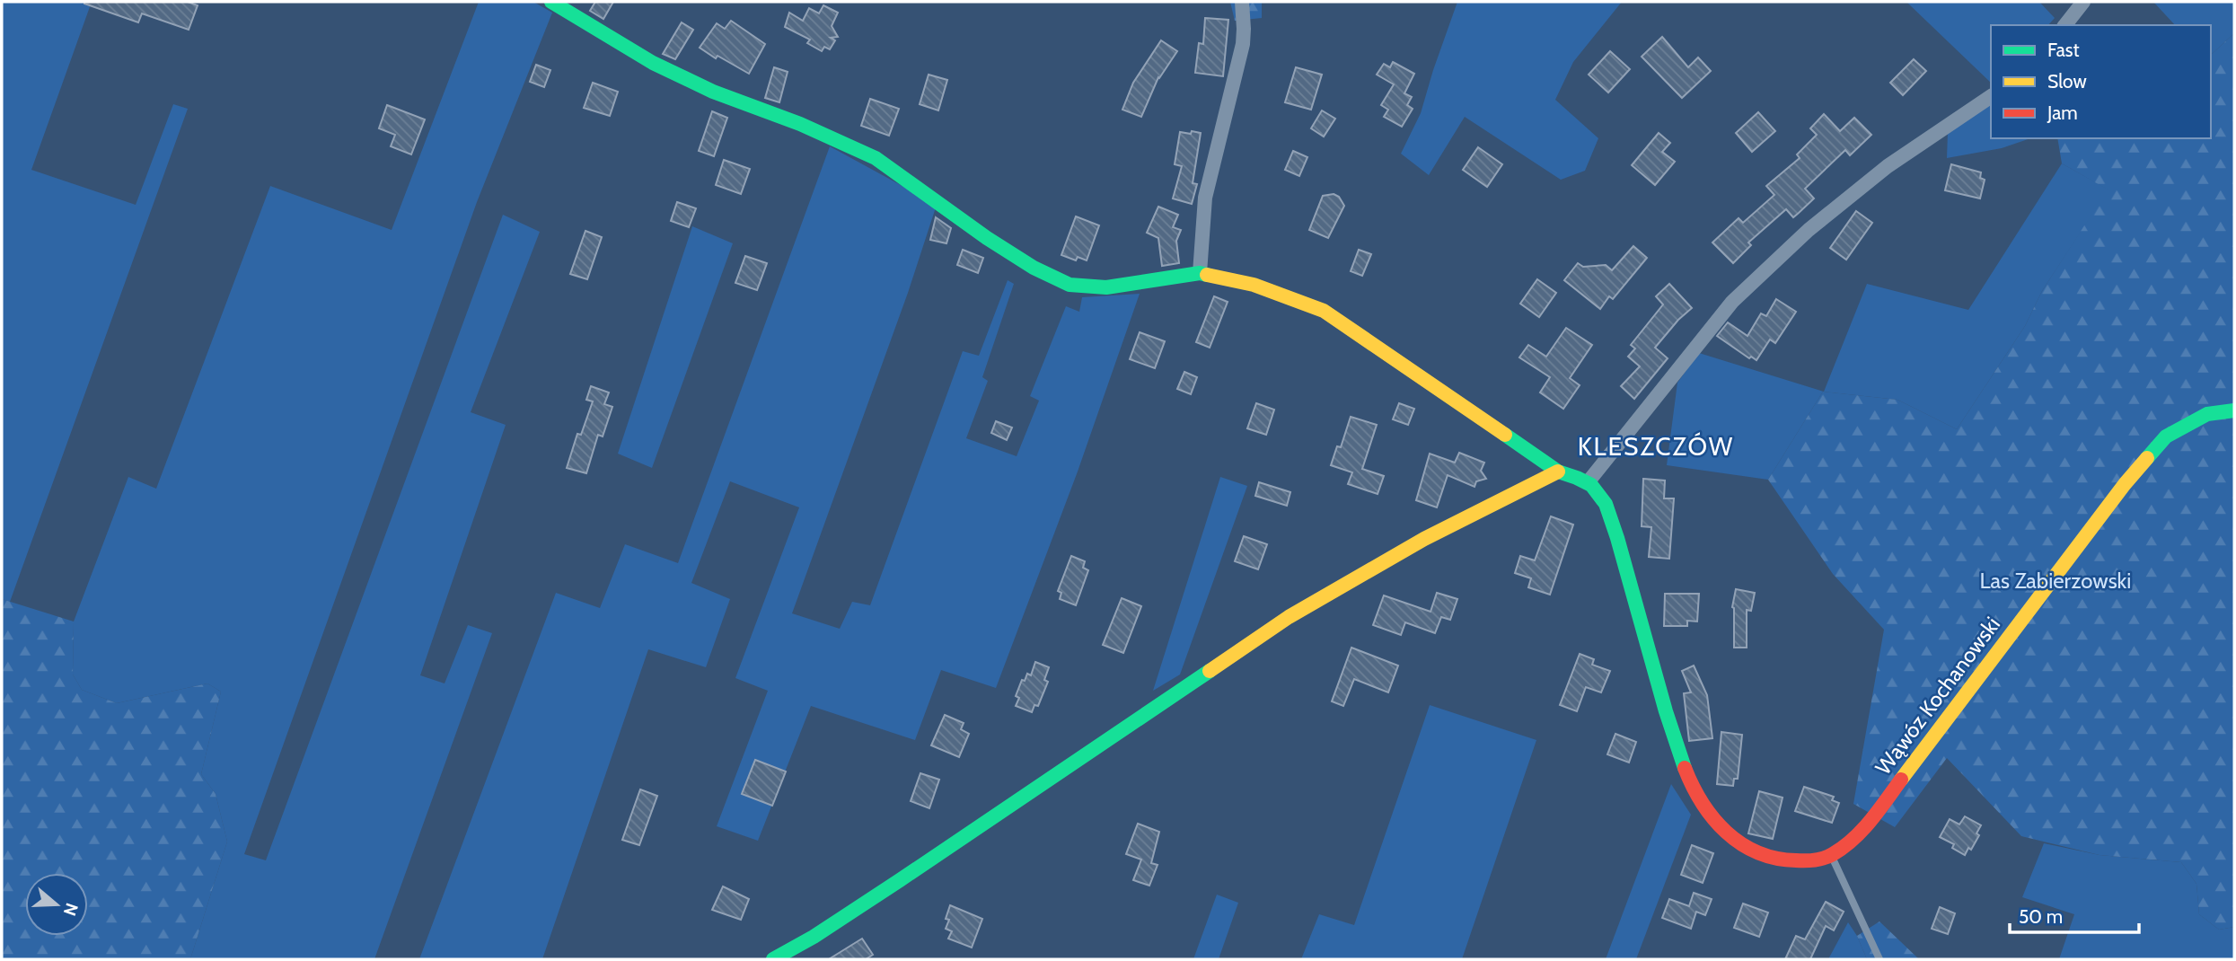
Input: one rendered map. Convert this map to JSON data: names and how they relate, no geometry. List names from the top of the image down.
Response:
{
  "streets": {
    "street": ["Wąwóz Kochanowski"]
  },
  "districts": ["KLESZCZÓW"],
  "parks": ["Las Zabierzowski"],
  "legend": ["Fast", "Slow", "Jam"],
  "scale_bar": "50 m",
  "north": "right"
}
